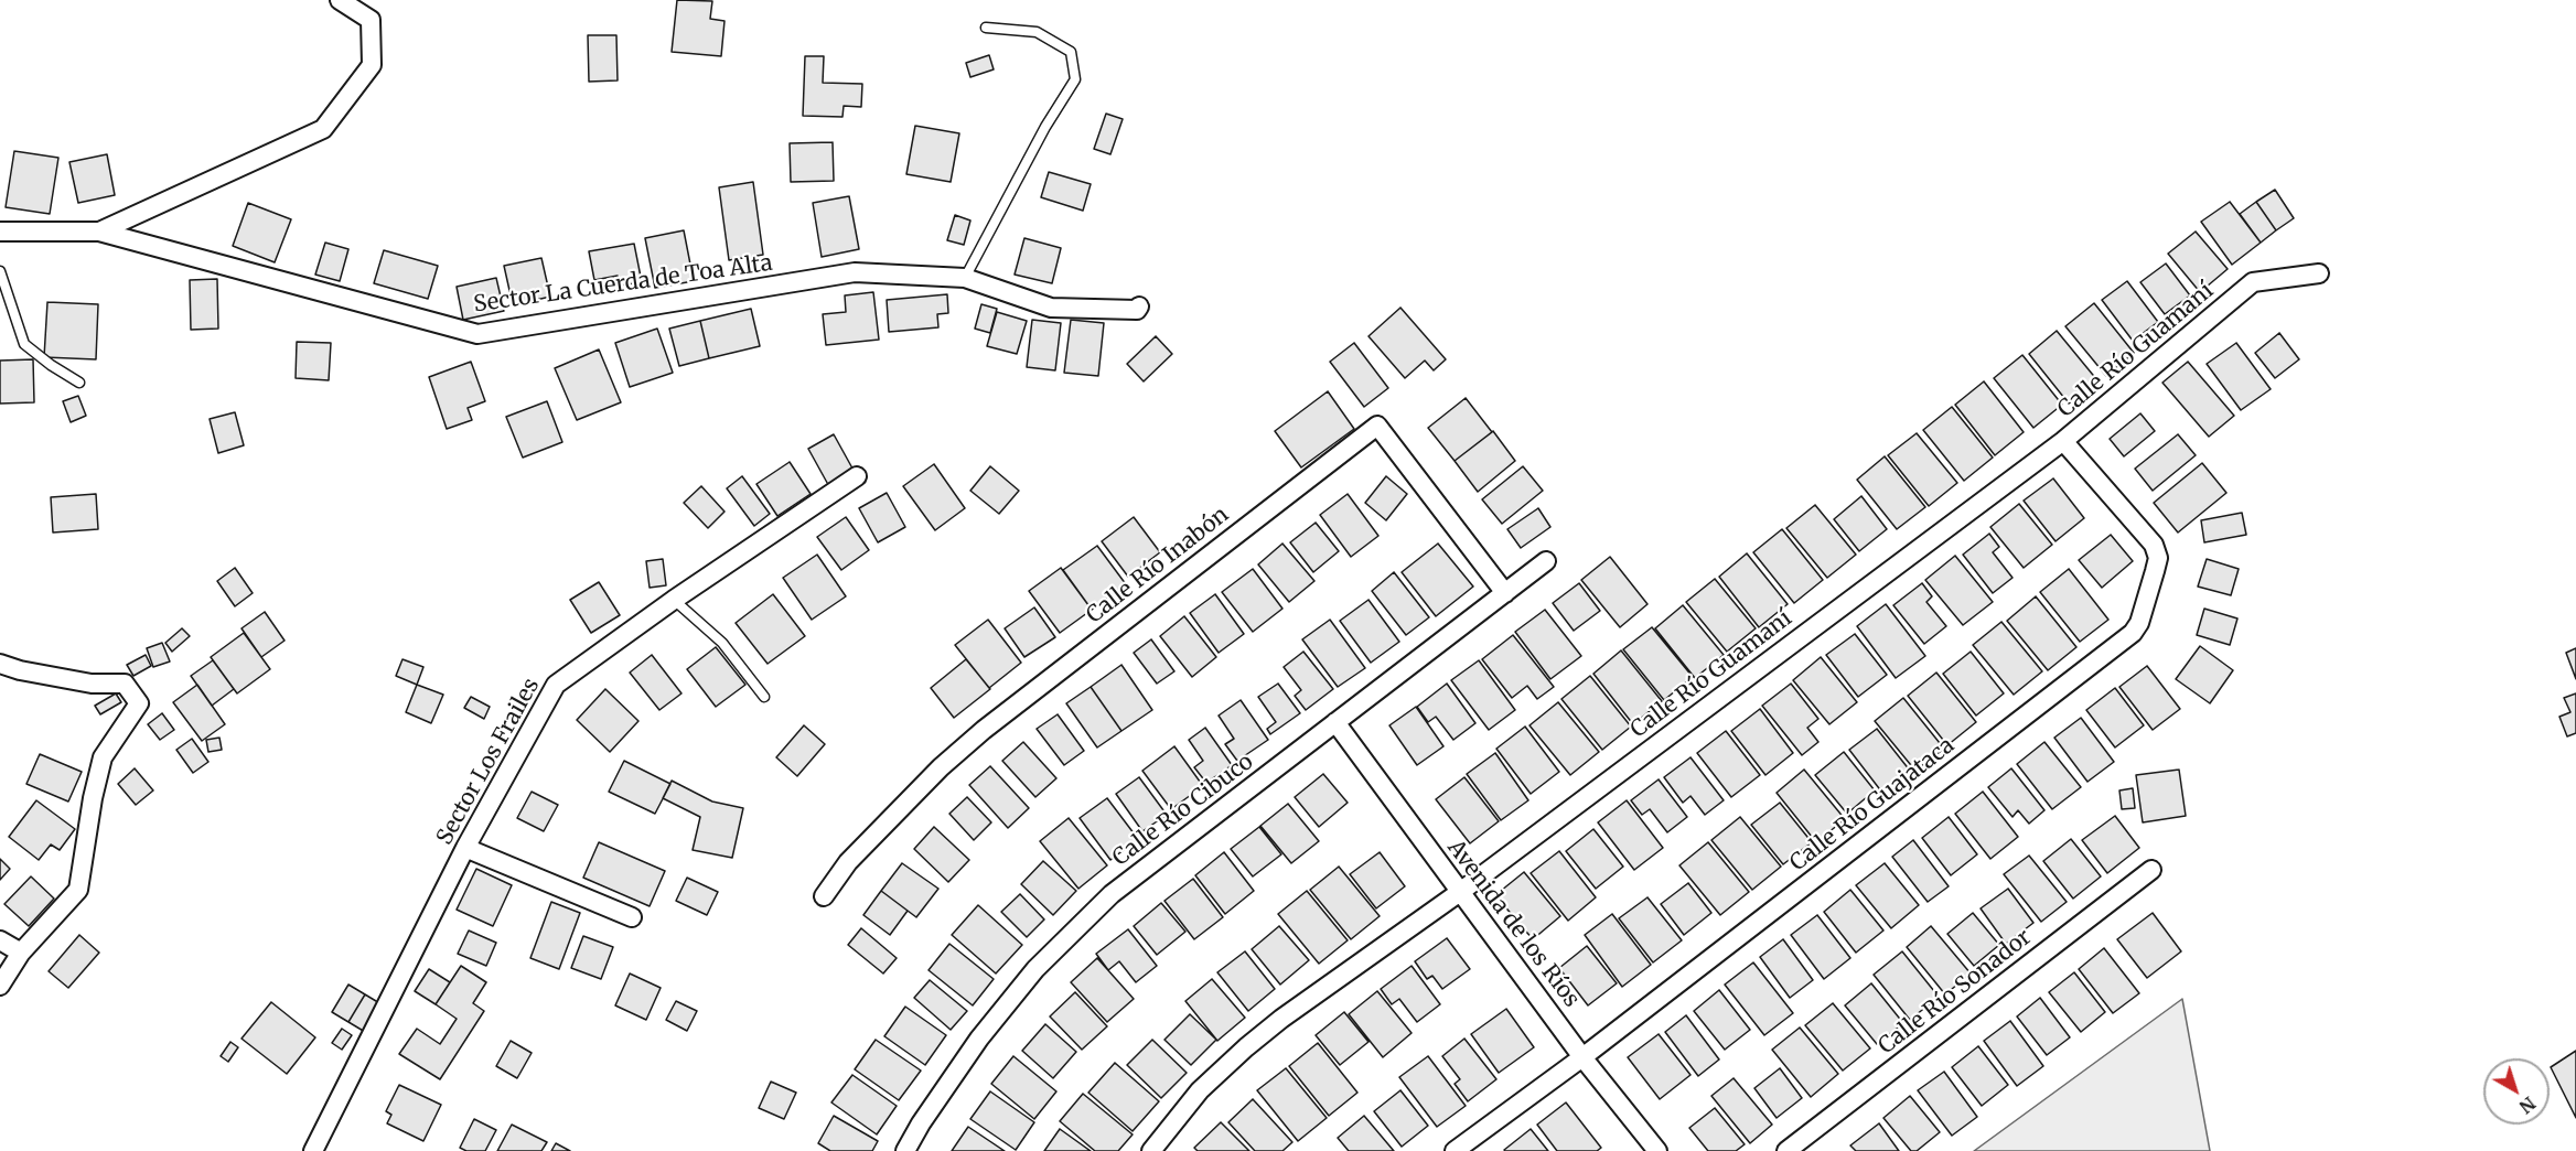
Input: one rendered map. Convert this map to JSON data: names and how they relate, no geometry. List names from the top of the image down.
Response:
{
  "streets": {
    "street": [
      "Sector La Cuerda de Toa Alta",
      "Calle Río Guamaní",
      "Calle Río Inabón",
      "Sector Los Frailes",
      "Calle Río Guajataca",
      "Calle Río Cibuco",
      "Avenida de los Ríos",
      "Calle Río Sonador"
    ]
  },
  "crossings": [
    ["Calle Río Guamaní", "Calle Río Guajataca"],
    ["Calle Río Guamaní", "Avenida de los Ríos"],
    ["Calle Río Inabón", "Calle Río Cibuco"],
    ["Calle Río Guajataca", "Avenida de los Ríos"],
    ["Calle Río Cibuco", "Avenida de los Ríos"]
  ],
  "north": "bottom right"
}
